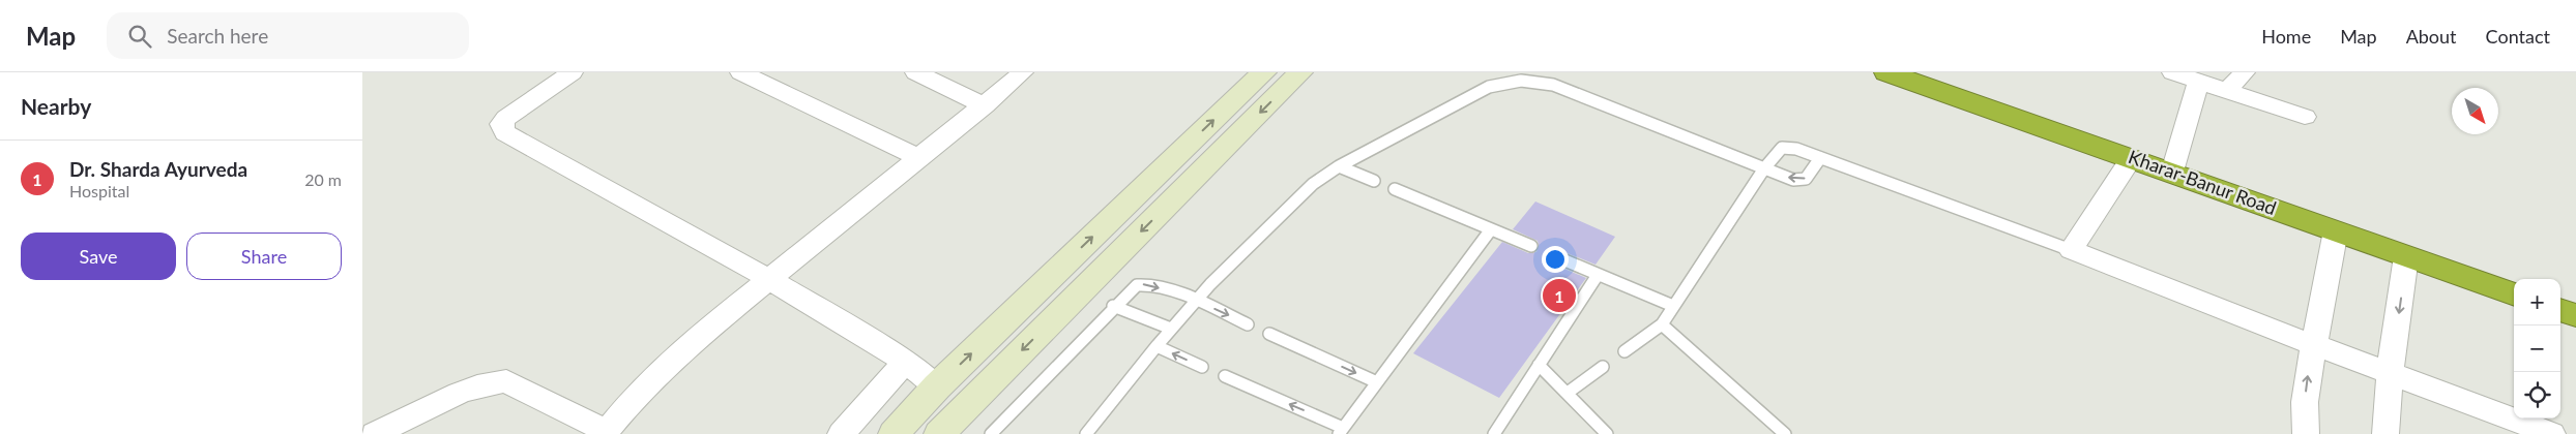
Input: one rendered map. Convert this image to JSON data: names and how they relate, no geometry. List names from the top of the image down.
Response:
{
  "streets": {
    "highway": ["Kharar-Banur Road"]
  },
  "north": "bottom right",
  "page": {
    "header": "Map",
    "search": "Search here",
    "nav": [
      "Home",
      "Map",
      "About",
      "Contact"
    ],
    "heading": "Nearby",
    "list": [
      {
        "mark": "1",
        "name": "Dr. Sharda Ayurveda",
        "note": "Hospital",
        "value": "20 m"
      }
    ],
    "buttons": ["Save", "Share"],
    "pins": "1",
    "map_buttons": ["+", "−"]
  }
}
